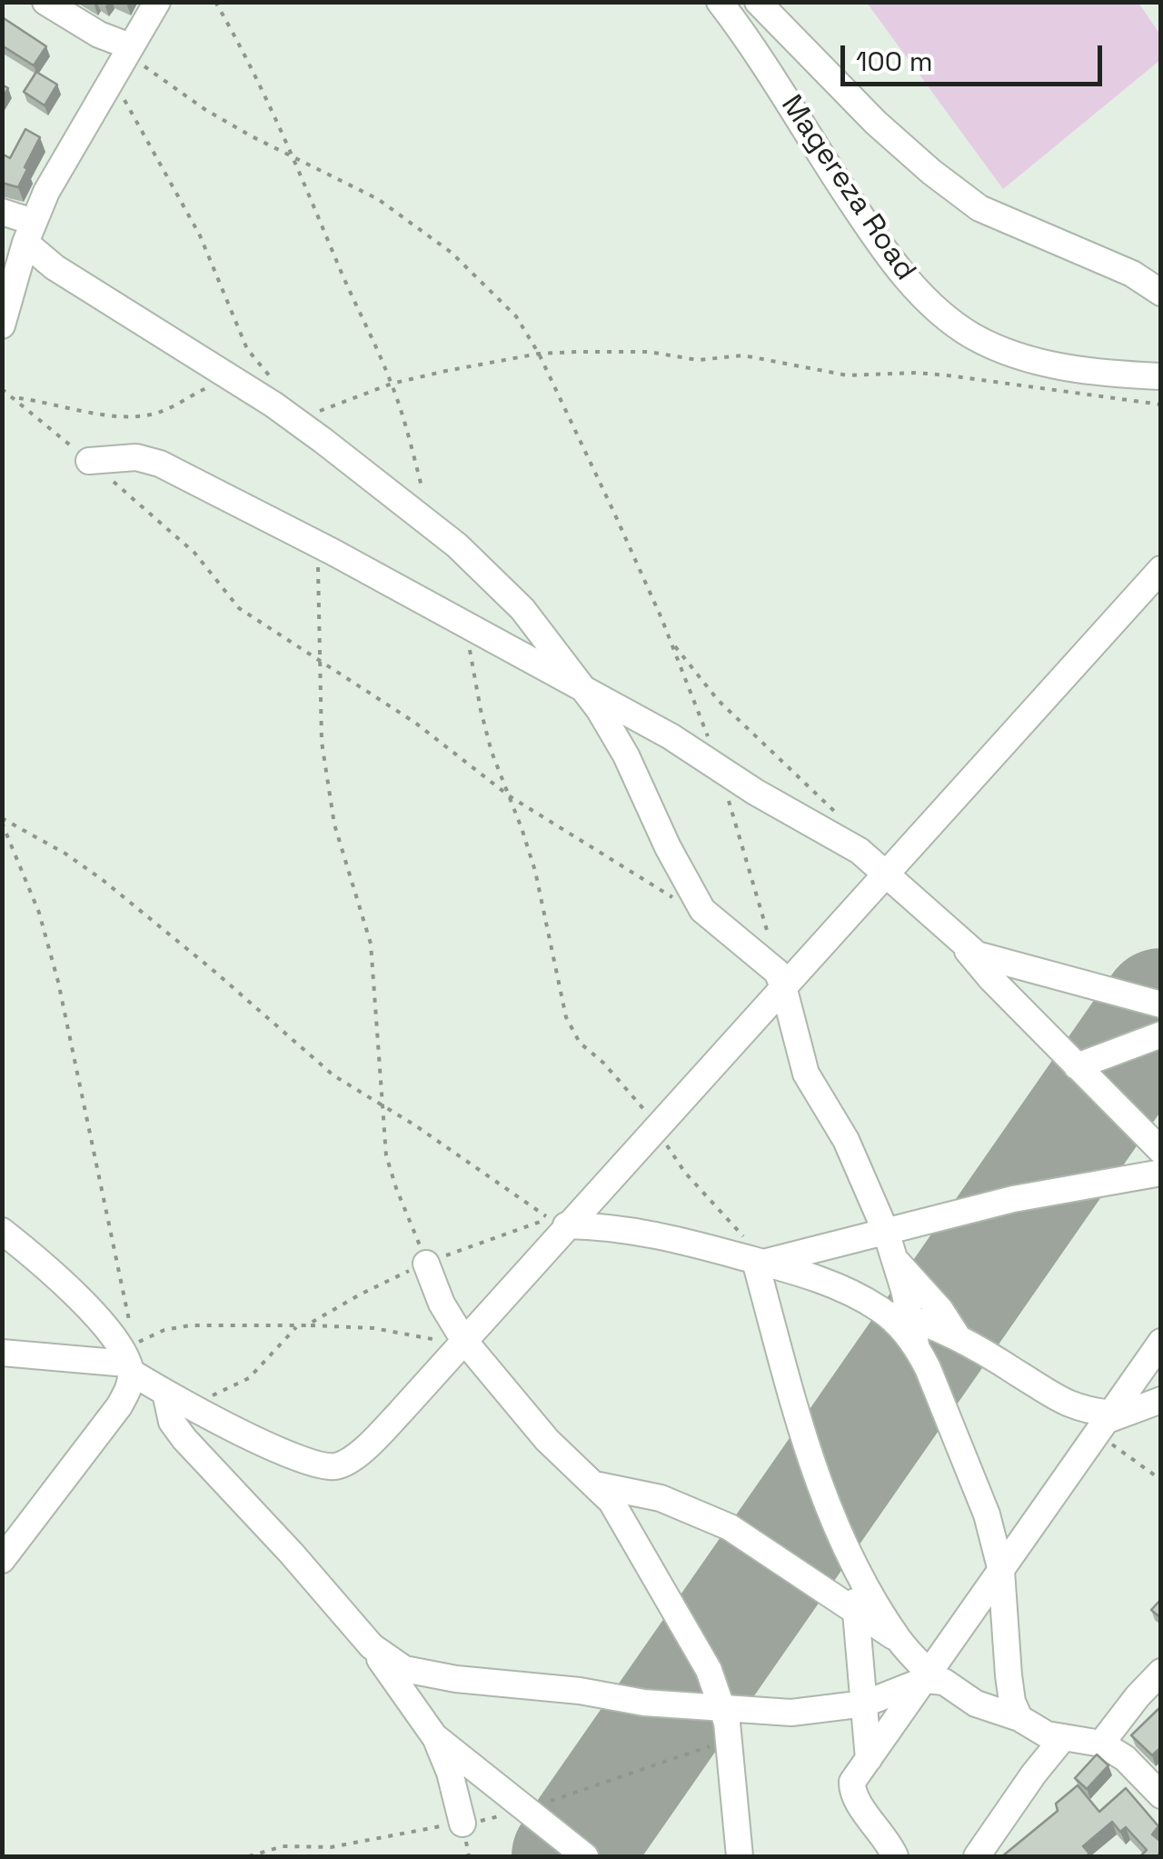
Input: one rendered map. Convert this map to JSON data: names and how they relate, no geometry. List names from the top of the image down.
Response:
{
  "streets": {
    "street": ["Magereza Road"]
  },
  "scale_bar": "100 m"
}
